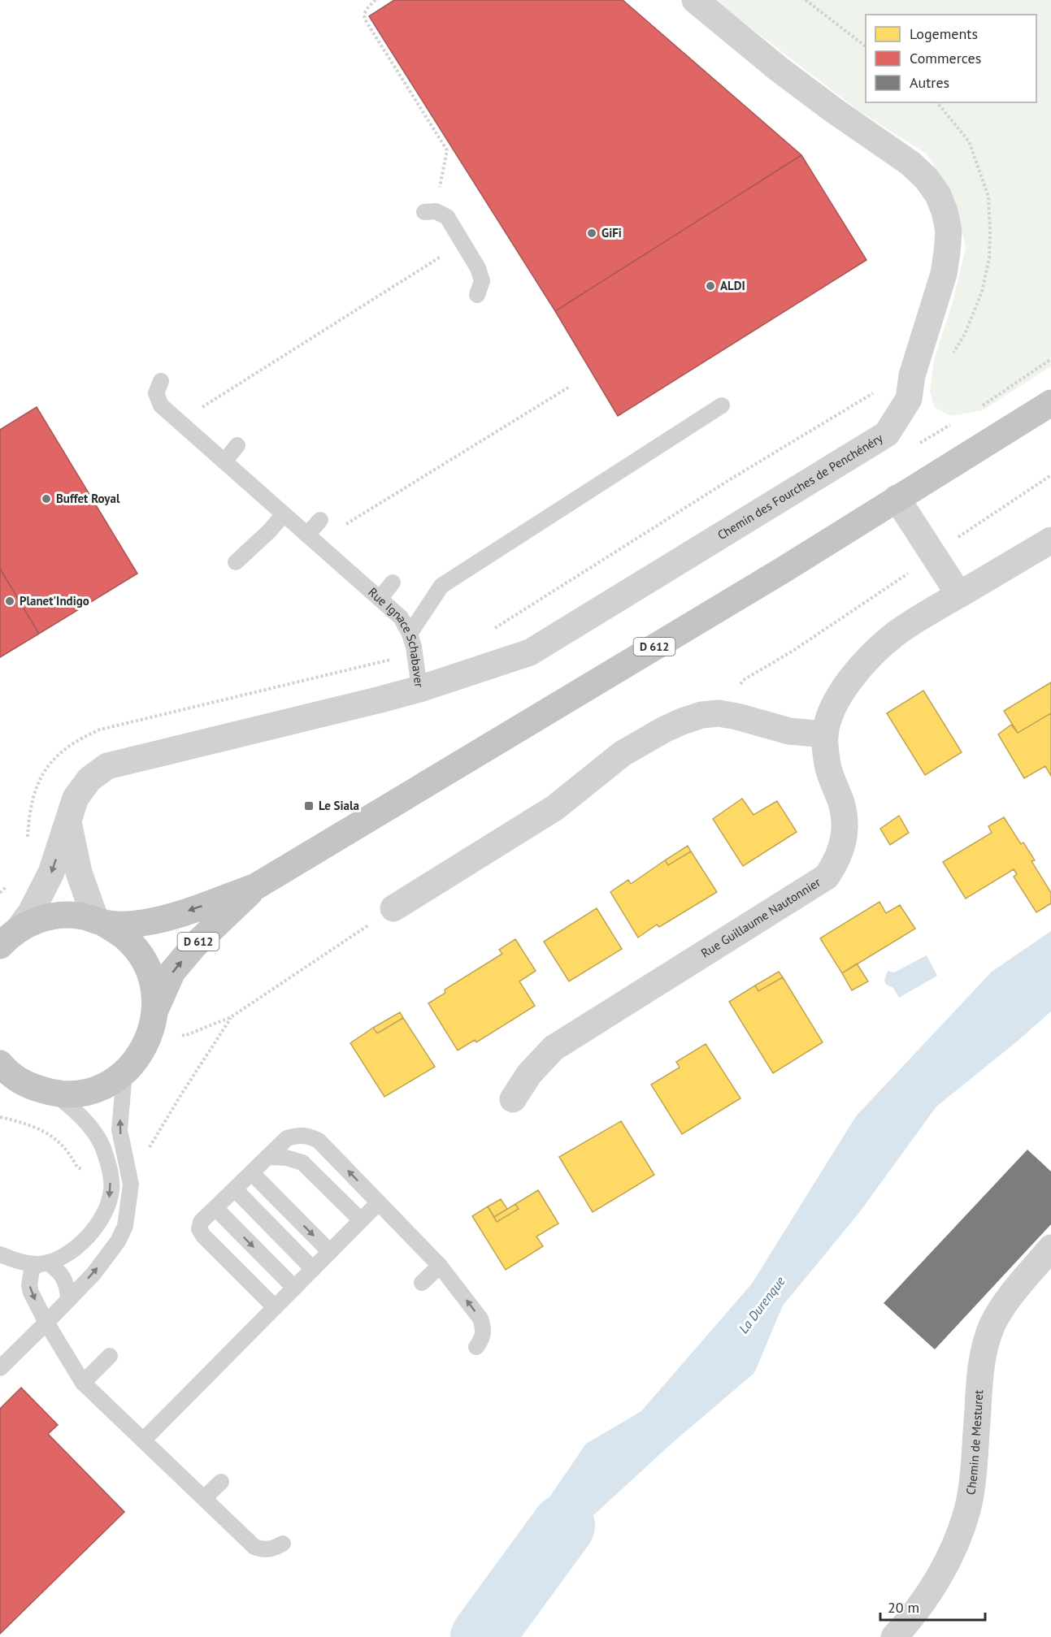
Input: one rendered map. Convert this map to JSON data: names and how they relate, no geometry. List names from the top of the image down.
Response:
{
  "streets": {
    "main road": ["D 612"],
    "street": [
      "Chemin des Fourches de Penchénéry",
      "Rue Ignace Schabaver",
      "Rue Guillaume Nautonnier",
      "Chemin de Mesturet"
    ]
  },
  "crossings": [
    ["Chemin des Fourches de Penchénéry", "Rue Ignace Schabaver"],
    ["Rue Ignace Schabaver", "D 612"]
  ],
  "water": ["La Durenque"],
  "places": {
    "other": [
      "GiFi",
      "ALDI",
      "Buffet Royal",
      "Planet'Indigo"
    ],
    "transit": ["Le Siala"]
  },
  "legend": ["Logements", "Commerces", "Autres"],
  "scale_bar": "20 m"
}
